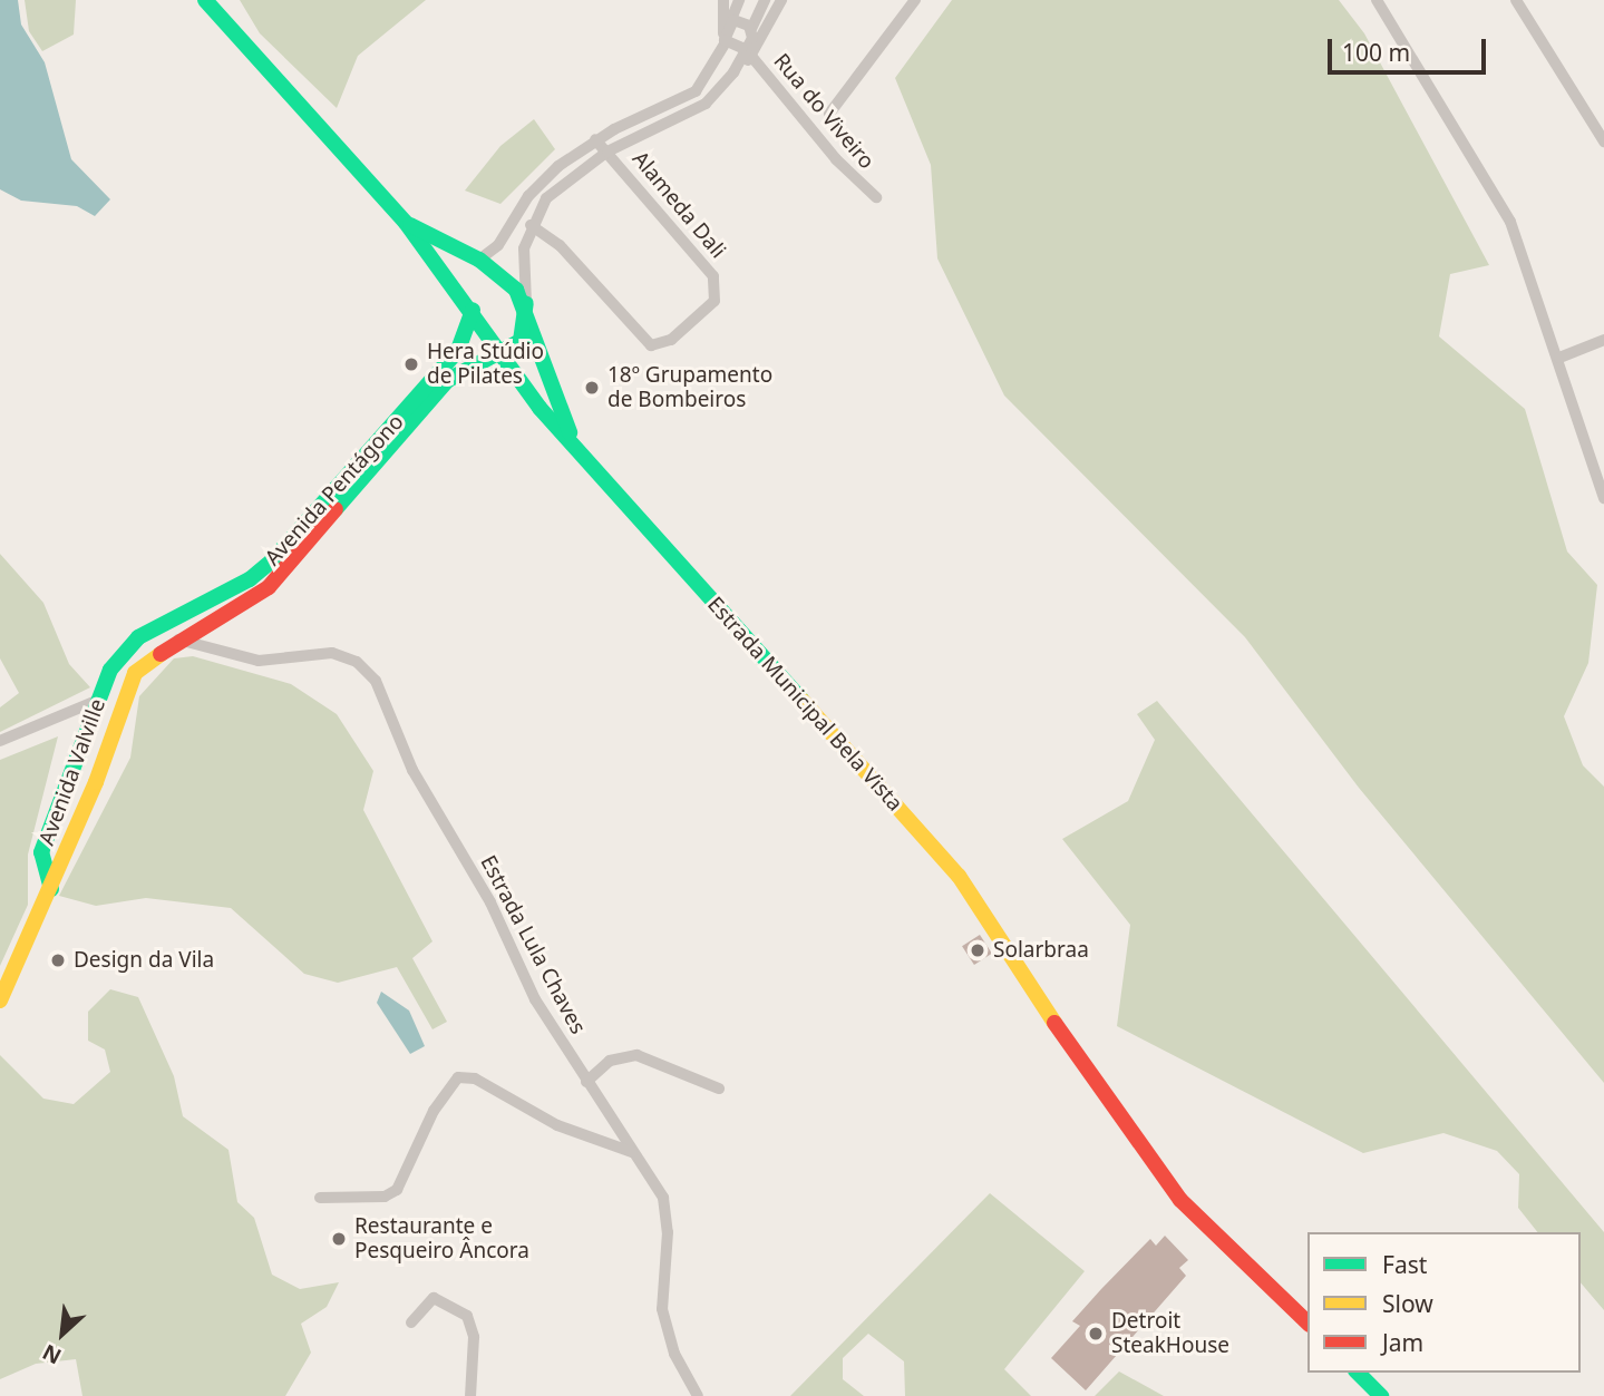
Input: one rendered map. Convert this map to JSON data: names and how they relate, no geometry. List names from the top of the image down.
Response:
{
  "streets": {
    "main road": ["Avenida Pentágono", "Estrada Municipal Bela Vista", "Avenida Valville"],
    "street": ["Rua do Viveiro", "Alameda Dali", "Estrada Lula Chaves"]
  },
  "crossings": [
    ["Avenida Pentágono", "Estrada Municipal Bela Vista"],
    ["Avenida Pentágono", "Avenida Valville"],
    ["Avenida Pentágono", "Estrada Lula Chaves"]
  ],
  "places": [
    "Hera Stúdio de Pilates",
    "18º Grupamento de Bombeiros",
    "Solarbraa",
    "Design da Vila",
    "Restaurante e Pesqueiro Âncora",
    "Detroit SteakHouse"
  ],
  "legend": ["Fast", "Slow", "Jam"],
  "scale_bar": "100 m",
  "north": "bottom left"
}
